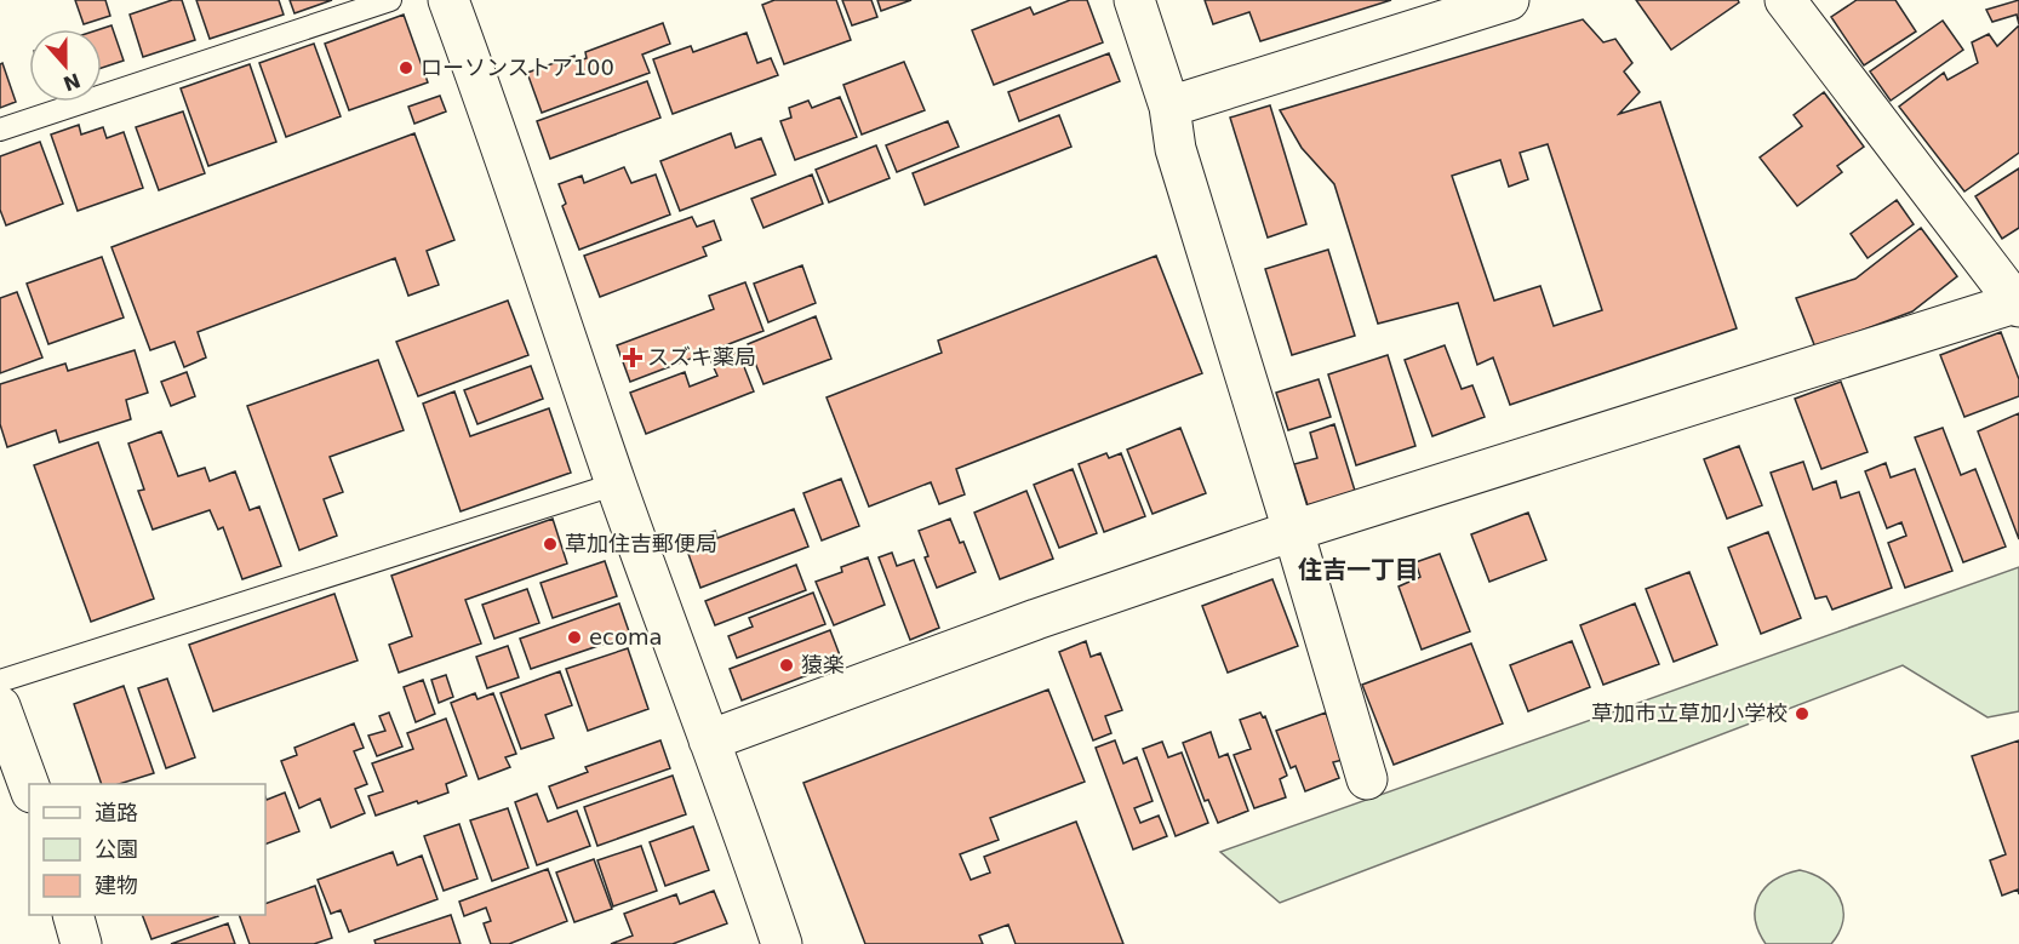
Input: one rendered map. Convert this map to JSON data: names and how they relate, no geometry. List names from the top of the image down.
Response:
{
  "districts": ["住吉一丁目"],
  "places": {
    "other": [
      "ローソンストア100",
      "草加住吉郵便局",
      "ecoma",
      "猿楽",
      "草加市立草加小学校"
    ],
    "health": ["スズキ薬局"]
  },
  "legend": ["道路", "公園", "建物"],
  "north": "bottom"
}
